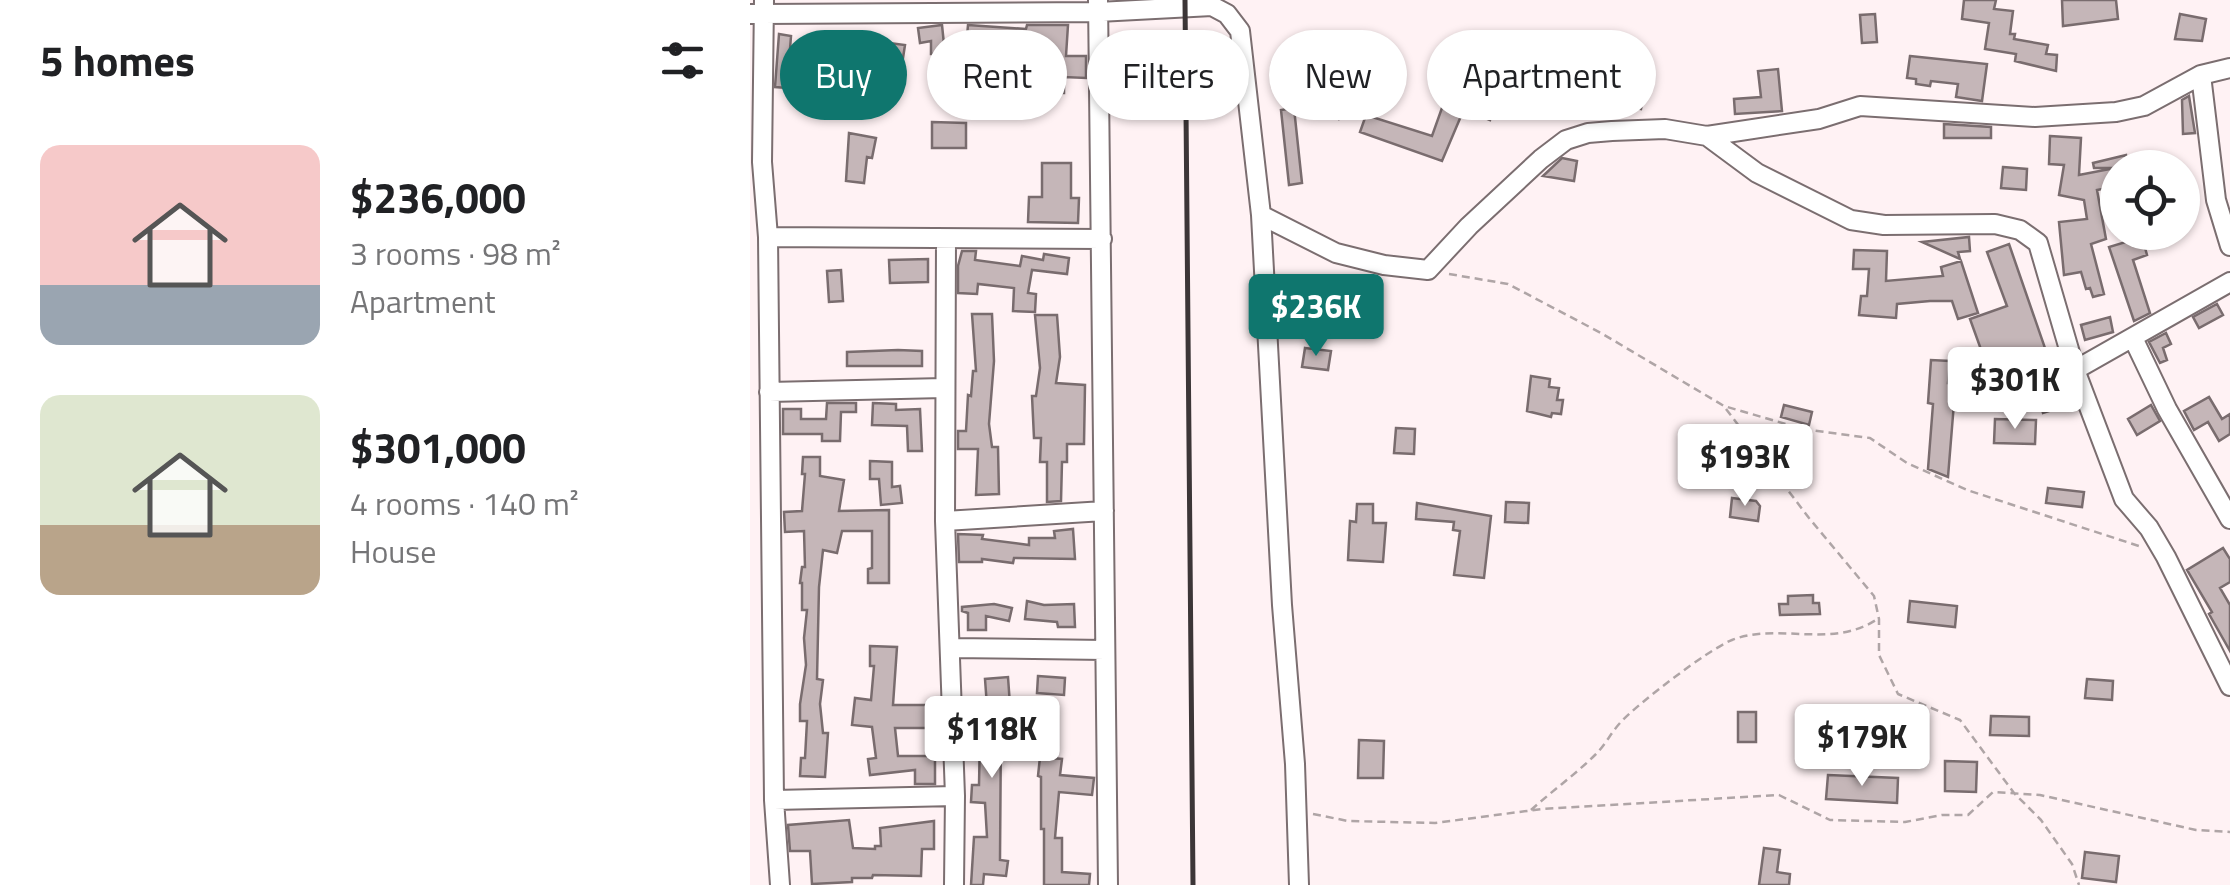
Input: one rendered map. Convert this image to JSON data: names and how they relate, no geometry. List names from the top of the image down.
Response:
{
  "page": {
    "heading": "5 homes",
    "chip": [
      "Buy",
      "Rent",
      "Filters",
      "New",
      "Apartment"
    ],
    "list": [
      {
        "name": "$236,000",
        "note": "3 rooms · 98 m² · Apartment"
      },
      {
        "name": "$301,000",
        "note": "4 rooms · 140 m² · House"
      }
    ],
    "price": [
      "$236K",
      "$301K",
      "$193K",
      "$118K",
      "$179K"
    ]
  }
}
